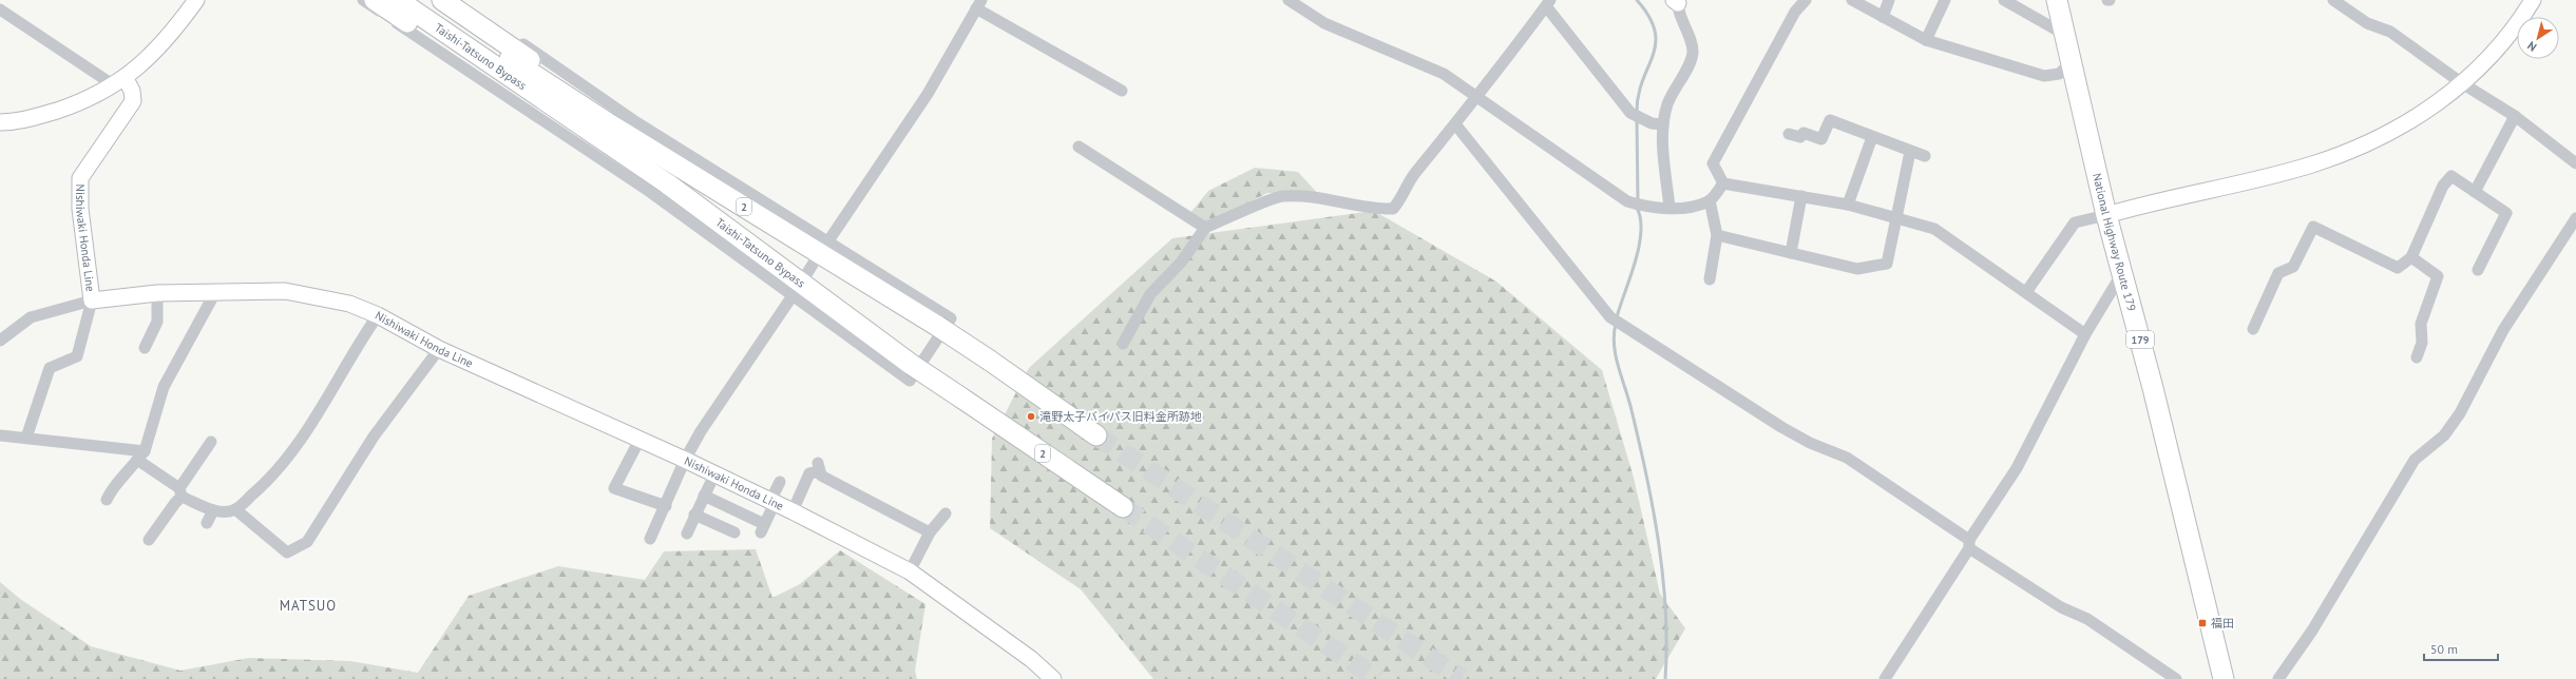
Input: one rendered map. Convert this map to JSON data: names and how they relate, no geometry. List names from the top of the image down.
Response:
{
  "streets": {
    "highway": [
      "Taishi-Tatsuno Bypass",
      "2",
      "National Highway Route 179",
      "179"
    ],
    "main road": ["Nishiwaki Honda Line"]
  },
  "districts": ["MATSUO"],
  "places": {
    "other": ["滝野太子バイパス旧料金所跡地"],
    "transit": ["福田"]
  },
  "scale_bar": "50 m",
  "north": "bottom left"
}
